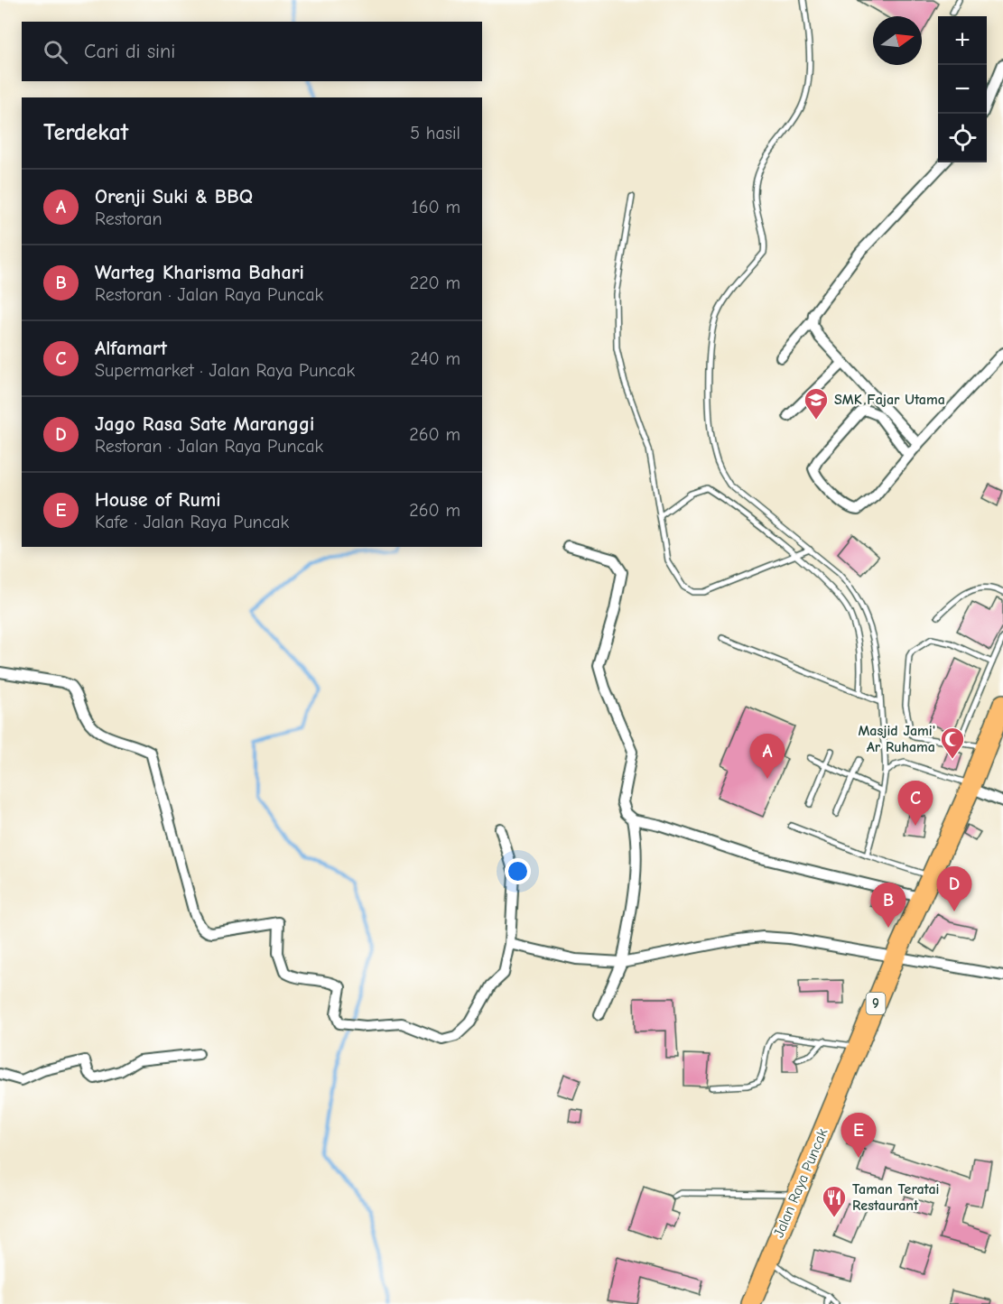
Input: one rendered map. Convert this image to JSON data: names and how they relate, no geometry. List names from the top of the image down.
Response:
{
  "streets": {
    "highway": ["9", "Jalan Raya Puncak"]
  },
  "places": {
    "school or university": ["SMK Fajar Utama"],
    "mosque": ["Masjid Jami' Ar Ruhama"],
    "restaurant": ["Taman Teratai Restaurant"]
  },
  "north": "right",
  "page": {
    "map_buttons": ["+", "−"],
    "search": "Cari di sini",
    "heading": ["Terdekat", "5 hasil"],
    "list": [
      {
        "mark": "A",
        "name": "Orenji Suki & BBQ",
        "note": "Restoran",
        "value": "160 m"
      },
      {
        "mark": "B",
        "name": "Warteg Kharisma Bahari",
        "note": "Restoran · Jalan Raya Puncak",
        "value": "220 m"
      },
      {
        "mark": "C",
        "name": "Alfamart",
        "note": "Supermarket · Jalan Raya Puncak",
        "value": "240 m"
      },
      {
        "mark": "D",
        "name": "Jago Rasa Sate Maranggi",
        "note": "Restoran · Jalan Raya Puncak",
        "value": "260 m"
      },
      {
        "mark": "E",
        "name": "House of Rumi",
        "note": "Kafe · Jalan Raya Puncak",
        "value": "260 m"
      }
    ],
    "pins": [
      "A",
      "C",
      "D",
      "B",
      "E"
    ]
  }
}
